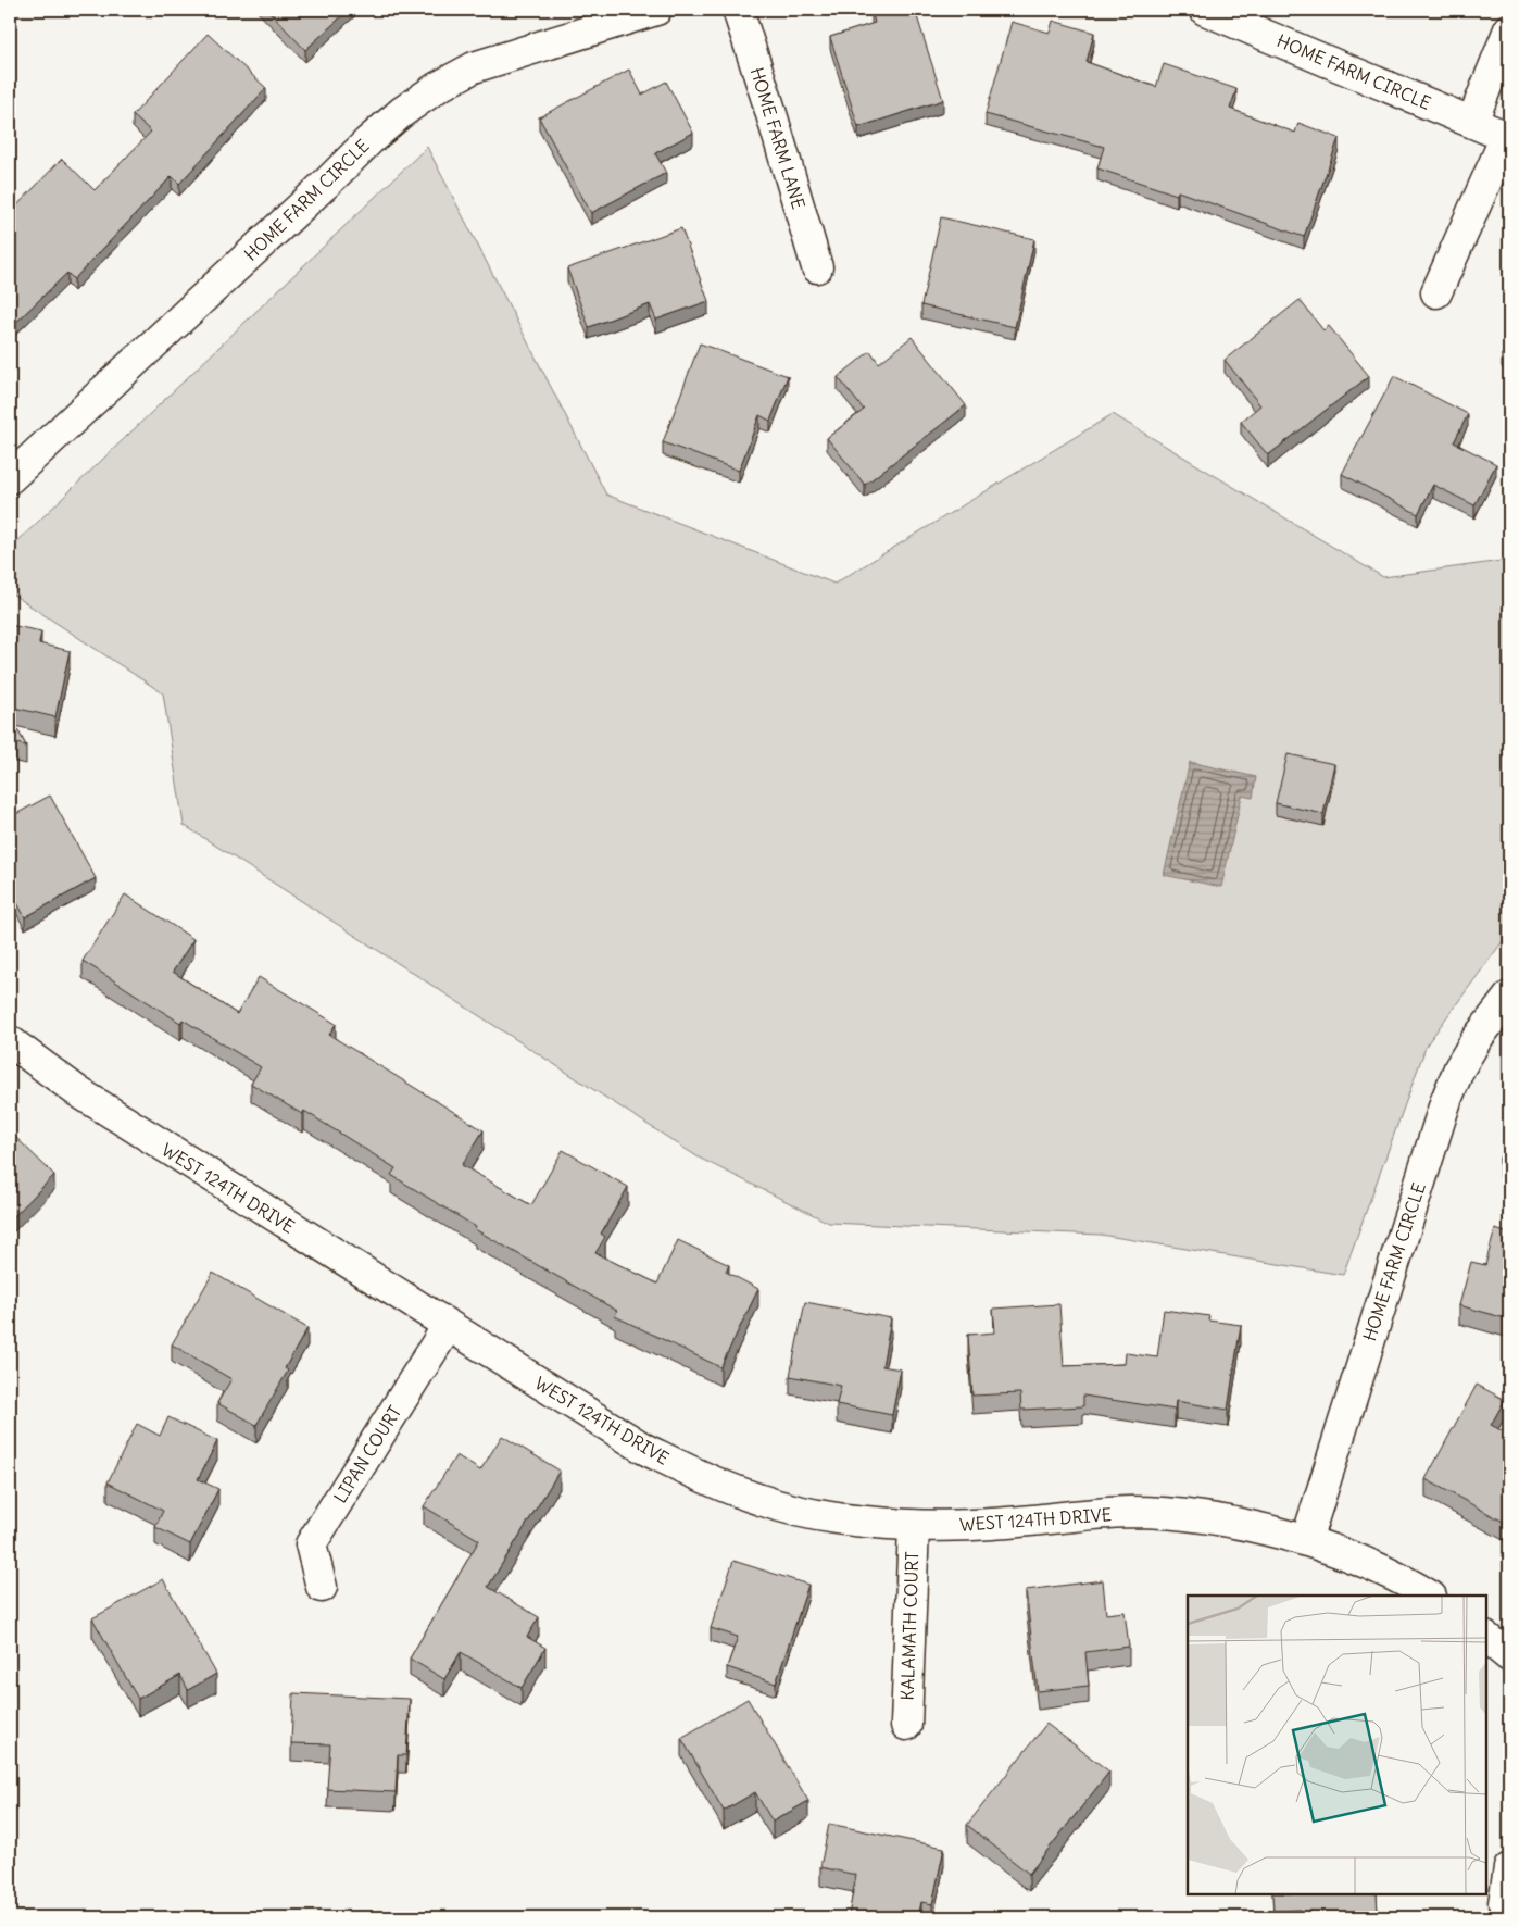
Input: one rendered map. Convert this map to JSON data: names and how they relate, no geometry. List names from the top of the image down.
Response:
{
  "streets": {
    "street": [
      "HOME FARM CIRCLE",
      "HOME FARM LANE",
      "WEST 124TH DRIVE",
      "LIPAN COURT",
      "KALAMATH COURT"
    ]
  },
  "crossings": [
    ["HOME FARM CIRCLE", "WEST 124TH DRIVE"],
    ["WEST 124TH DRIVE", "LIPAN COURT"],
    ["WEST 124TH DRIVE", "KALAMATH COURT"]
  ]
}
